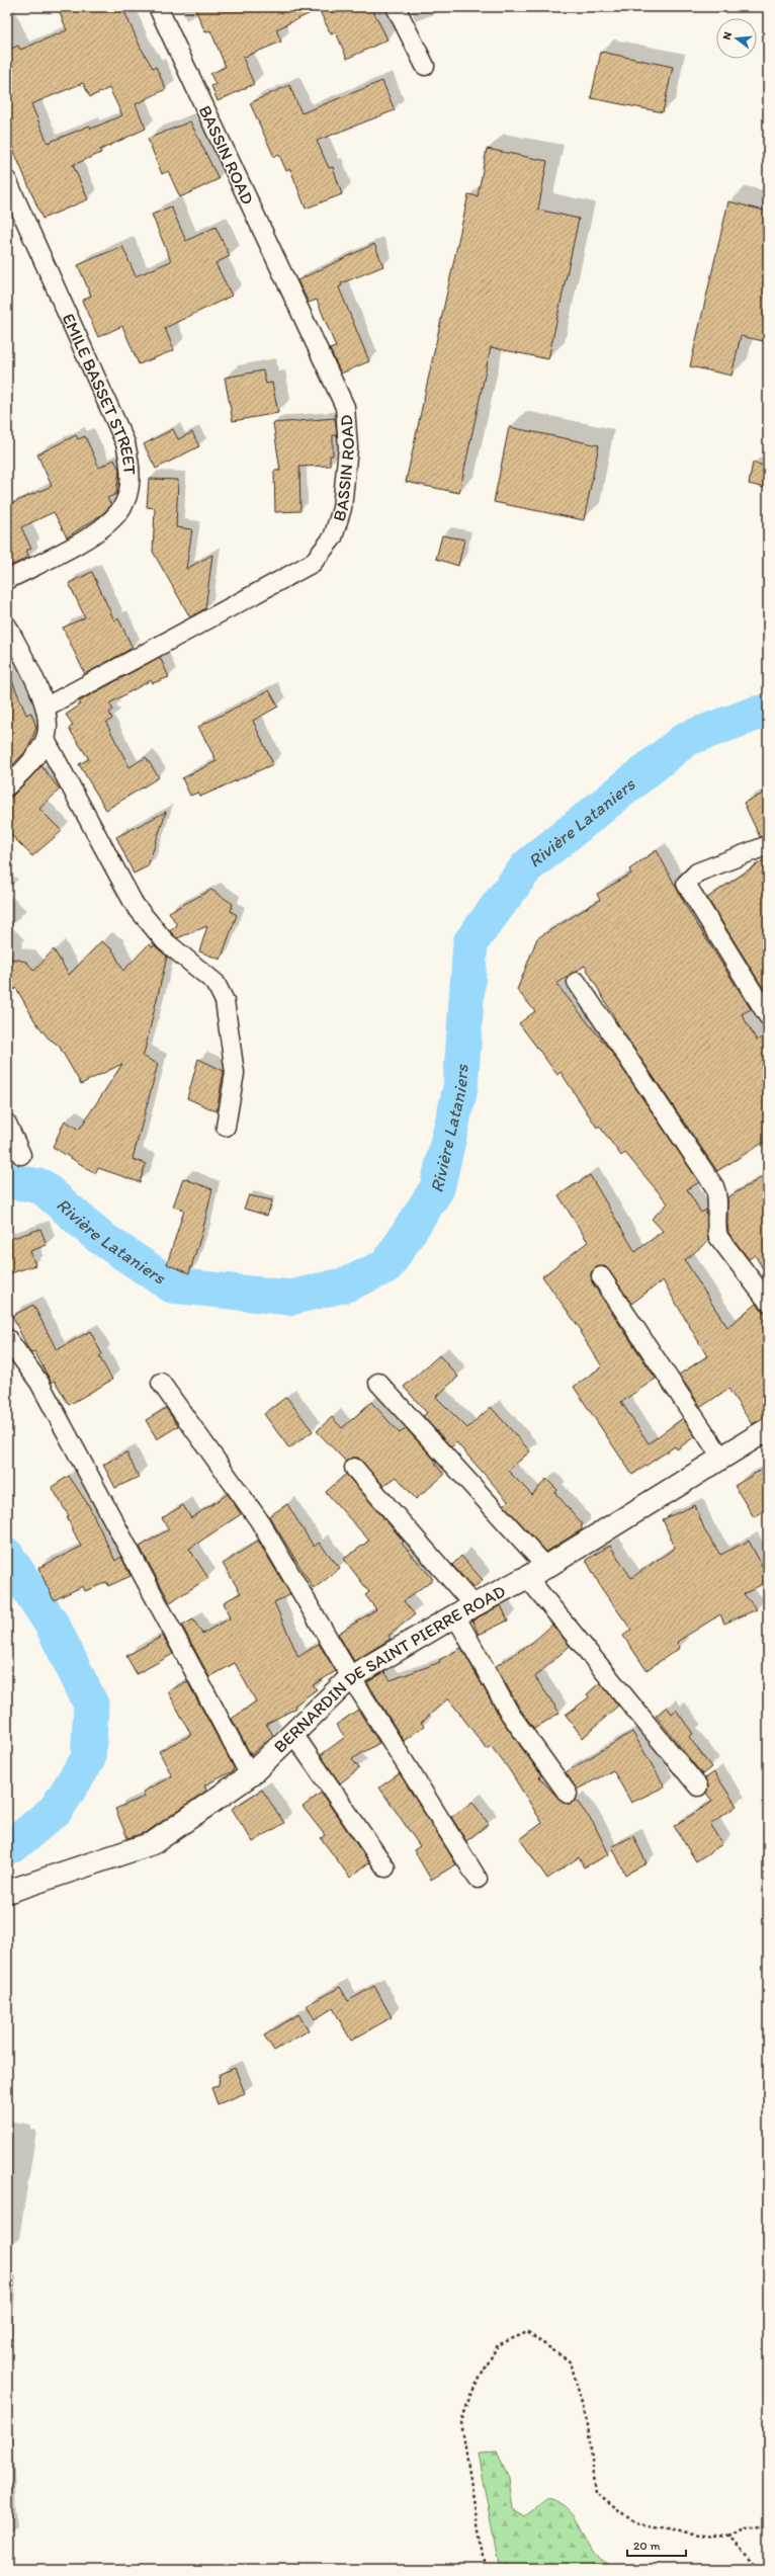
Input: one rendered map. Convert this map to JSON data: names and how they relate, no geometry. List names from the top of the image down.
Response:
{
  "streets": {
    "main road": ["BERNARDIN DE SAINT PIERRE ROAD"],
    "street": ["BASSIN ROAD", "EMILE BASSET STREET"]
  },
  "water": ["Rivière Lataniers"],
  "scale_bar": "20 m",
  "north": "left"
}
